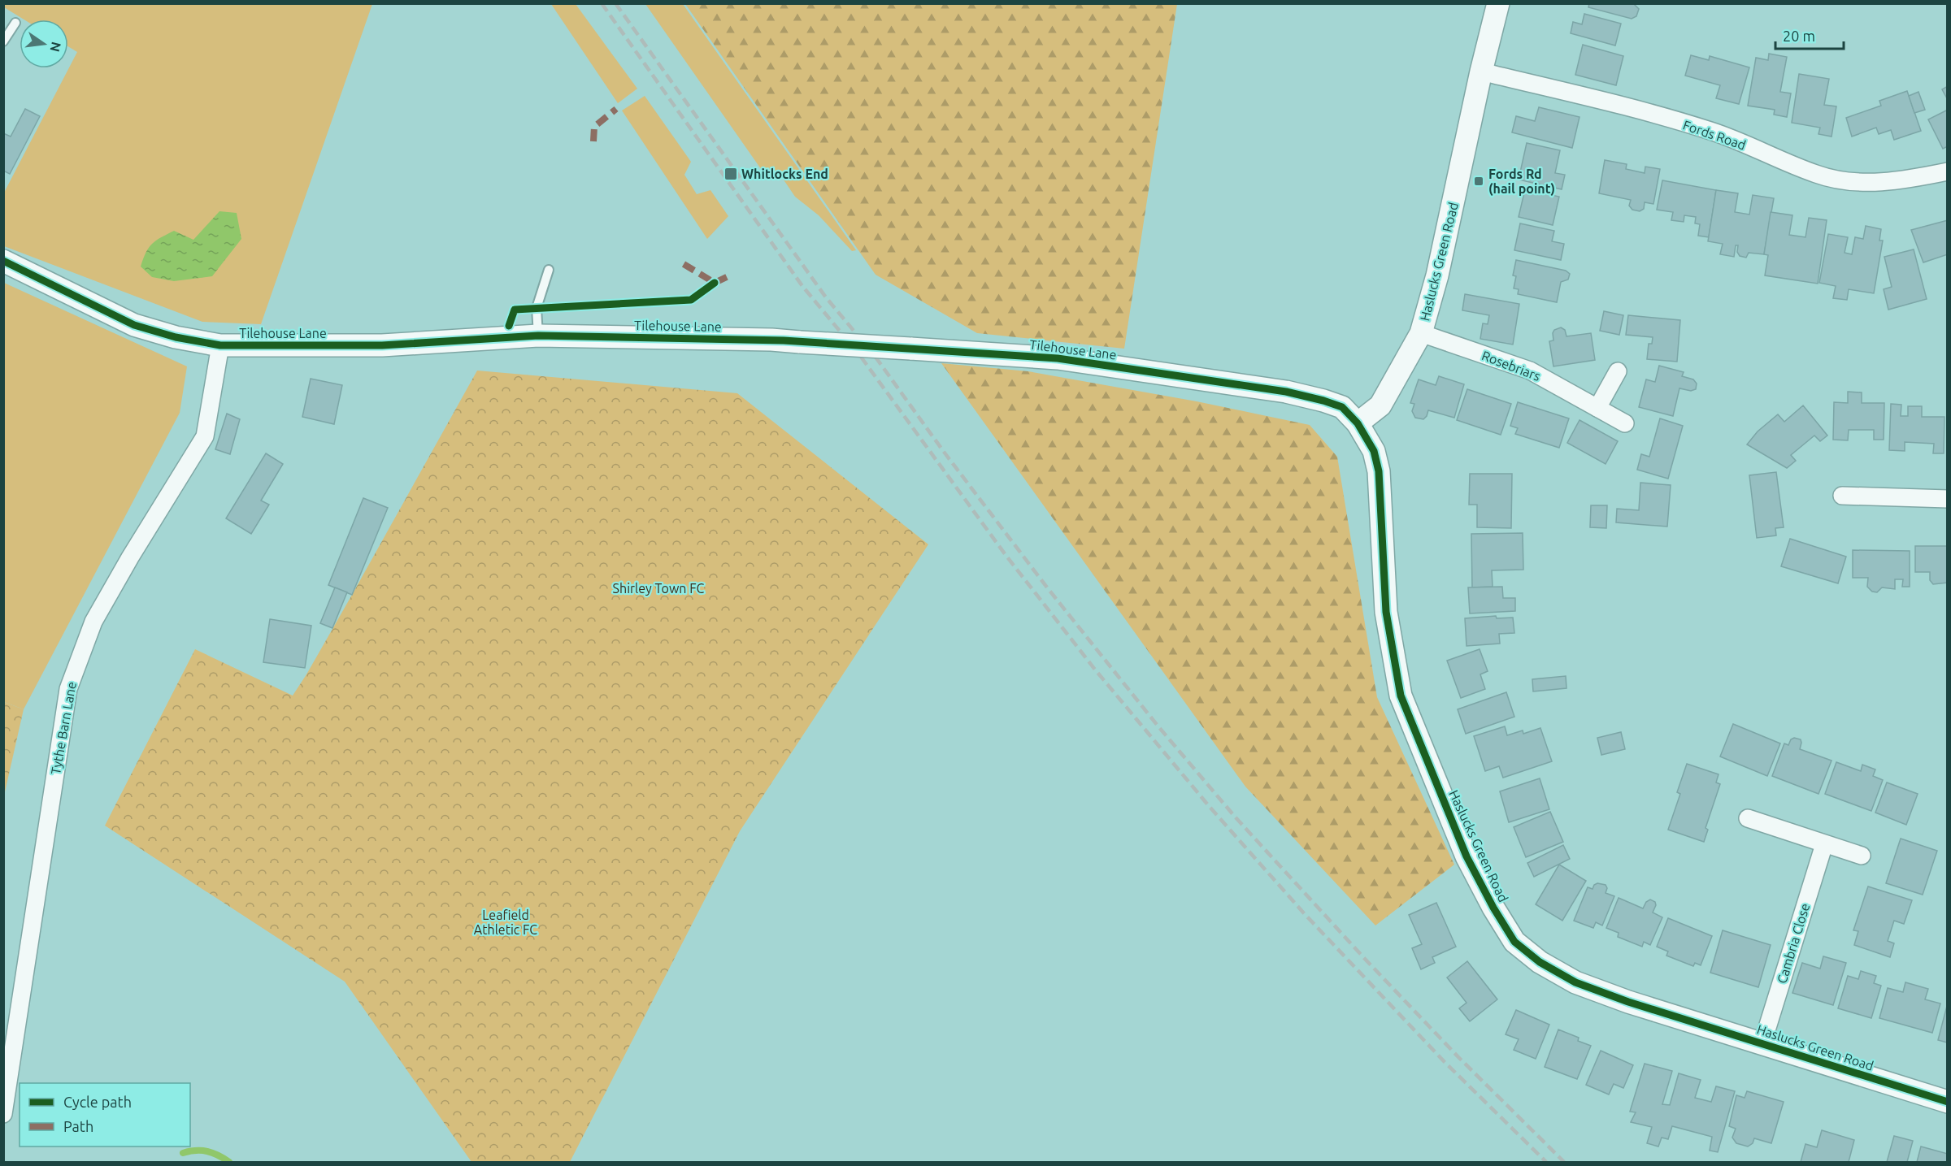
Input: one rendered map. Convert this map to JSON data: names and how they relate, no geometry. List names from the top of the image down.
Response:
{
  "streets": {
    "street": [
      "Fords Road",
      "Haslucks Green Road",
      "Tilehouse Lane",
      "Rosebriars",
      "Tythe Barn Lane",
      "Cambria Close"
    ]
  },
  "crossings": [
    ["Fords Road", "Haslucks Green Road"],
    ["Haslucks Green Road", "Tilehouse Lane"],
    ["Haslucks Green Road", "Rosebriars"],
    ["Haslucks Green Road", "Cambria Close"],
    ["Tilehouse Lane", "Tythe Barn Lane"]
  ],
  "parks": ["Shirley Town FC", "Leafield Athletic FC"],
  "places": {
    "transit": ["Whitlocks End", "Fords Rd (hail point)"]
  },
  "legend": ["Cycle path", "Path"],
  "scale_bar": "20 m",
  "north": "right"
}
